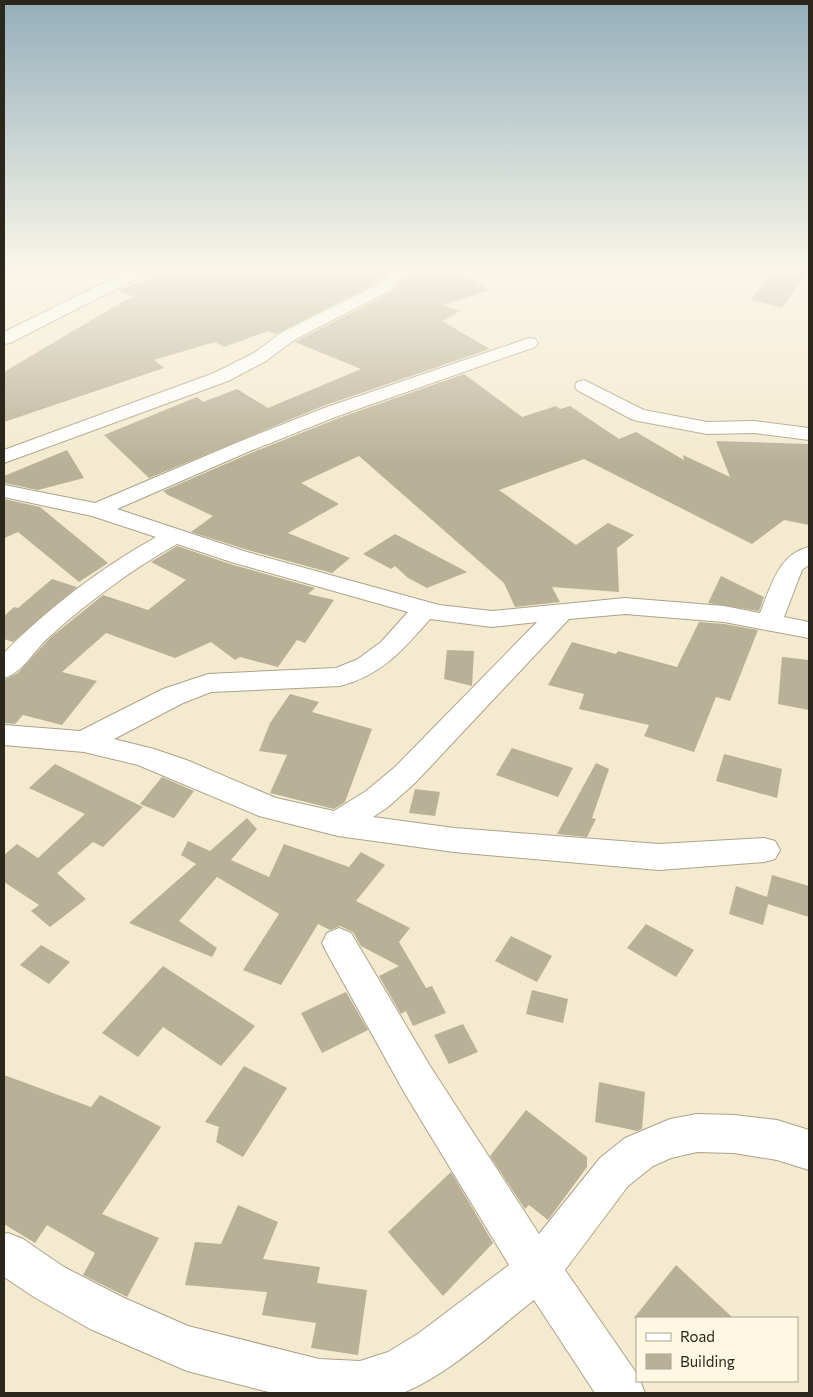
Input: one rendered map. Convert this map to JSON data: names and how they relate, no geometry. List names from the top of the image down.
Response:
{
  "legend": ["Road", "Building"]
}
